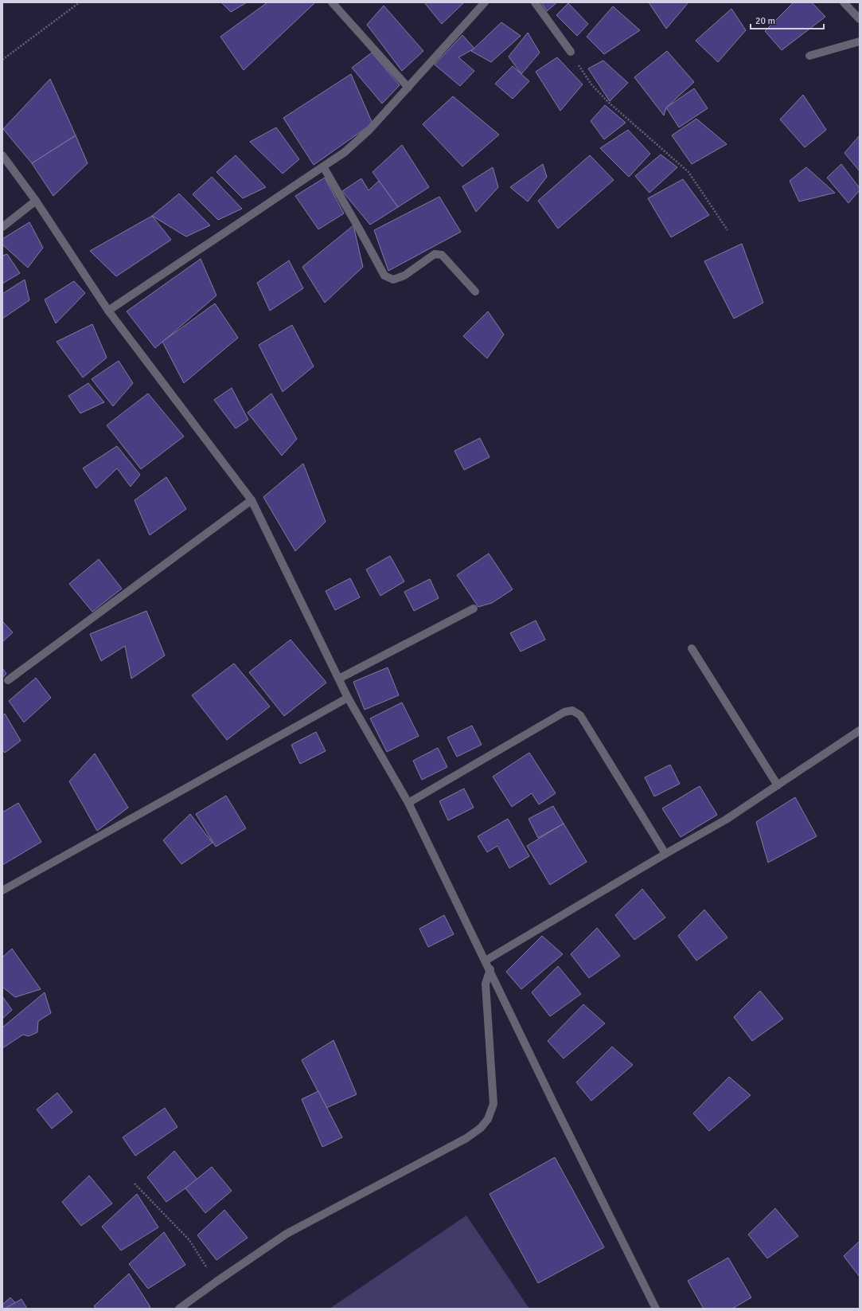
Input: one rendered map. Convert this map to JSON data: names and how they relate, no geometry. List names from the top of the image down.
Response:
{
  "scale_bar": "20 m"
}
